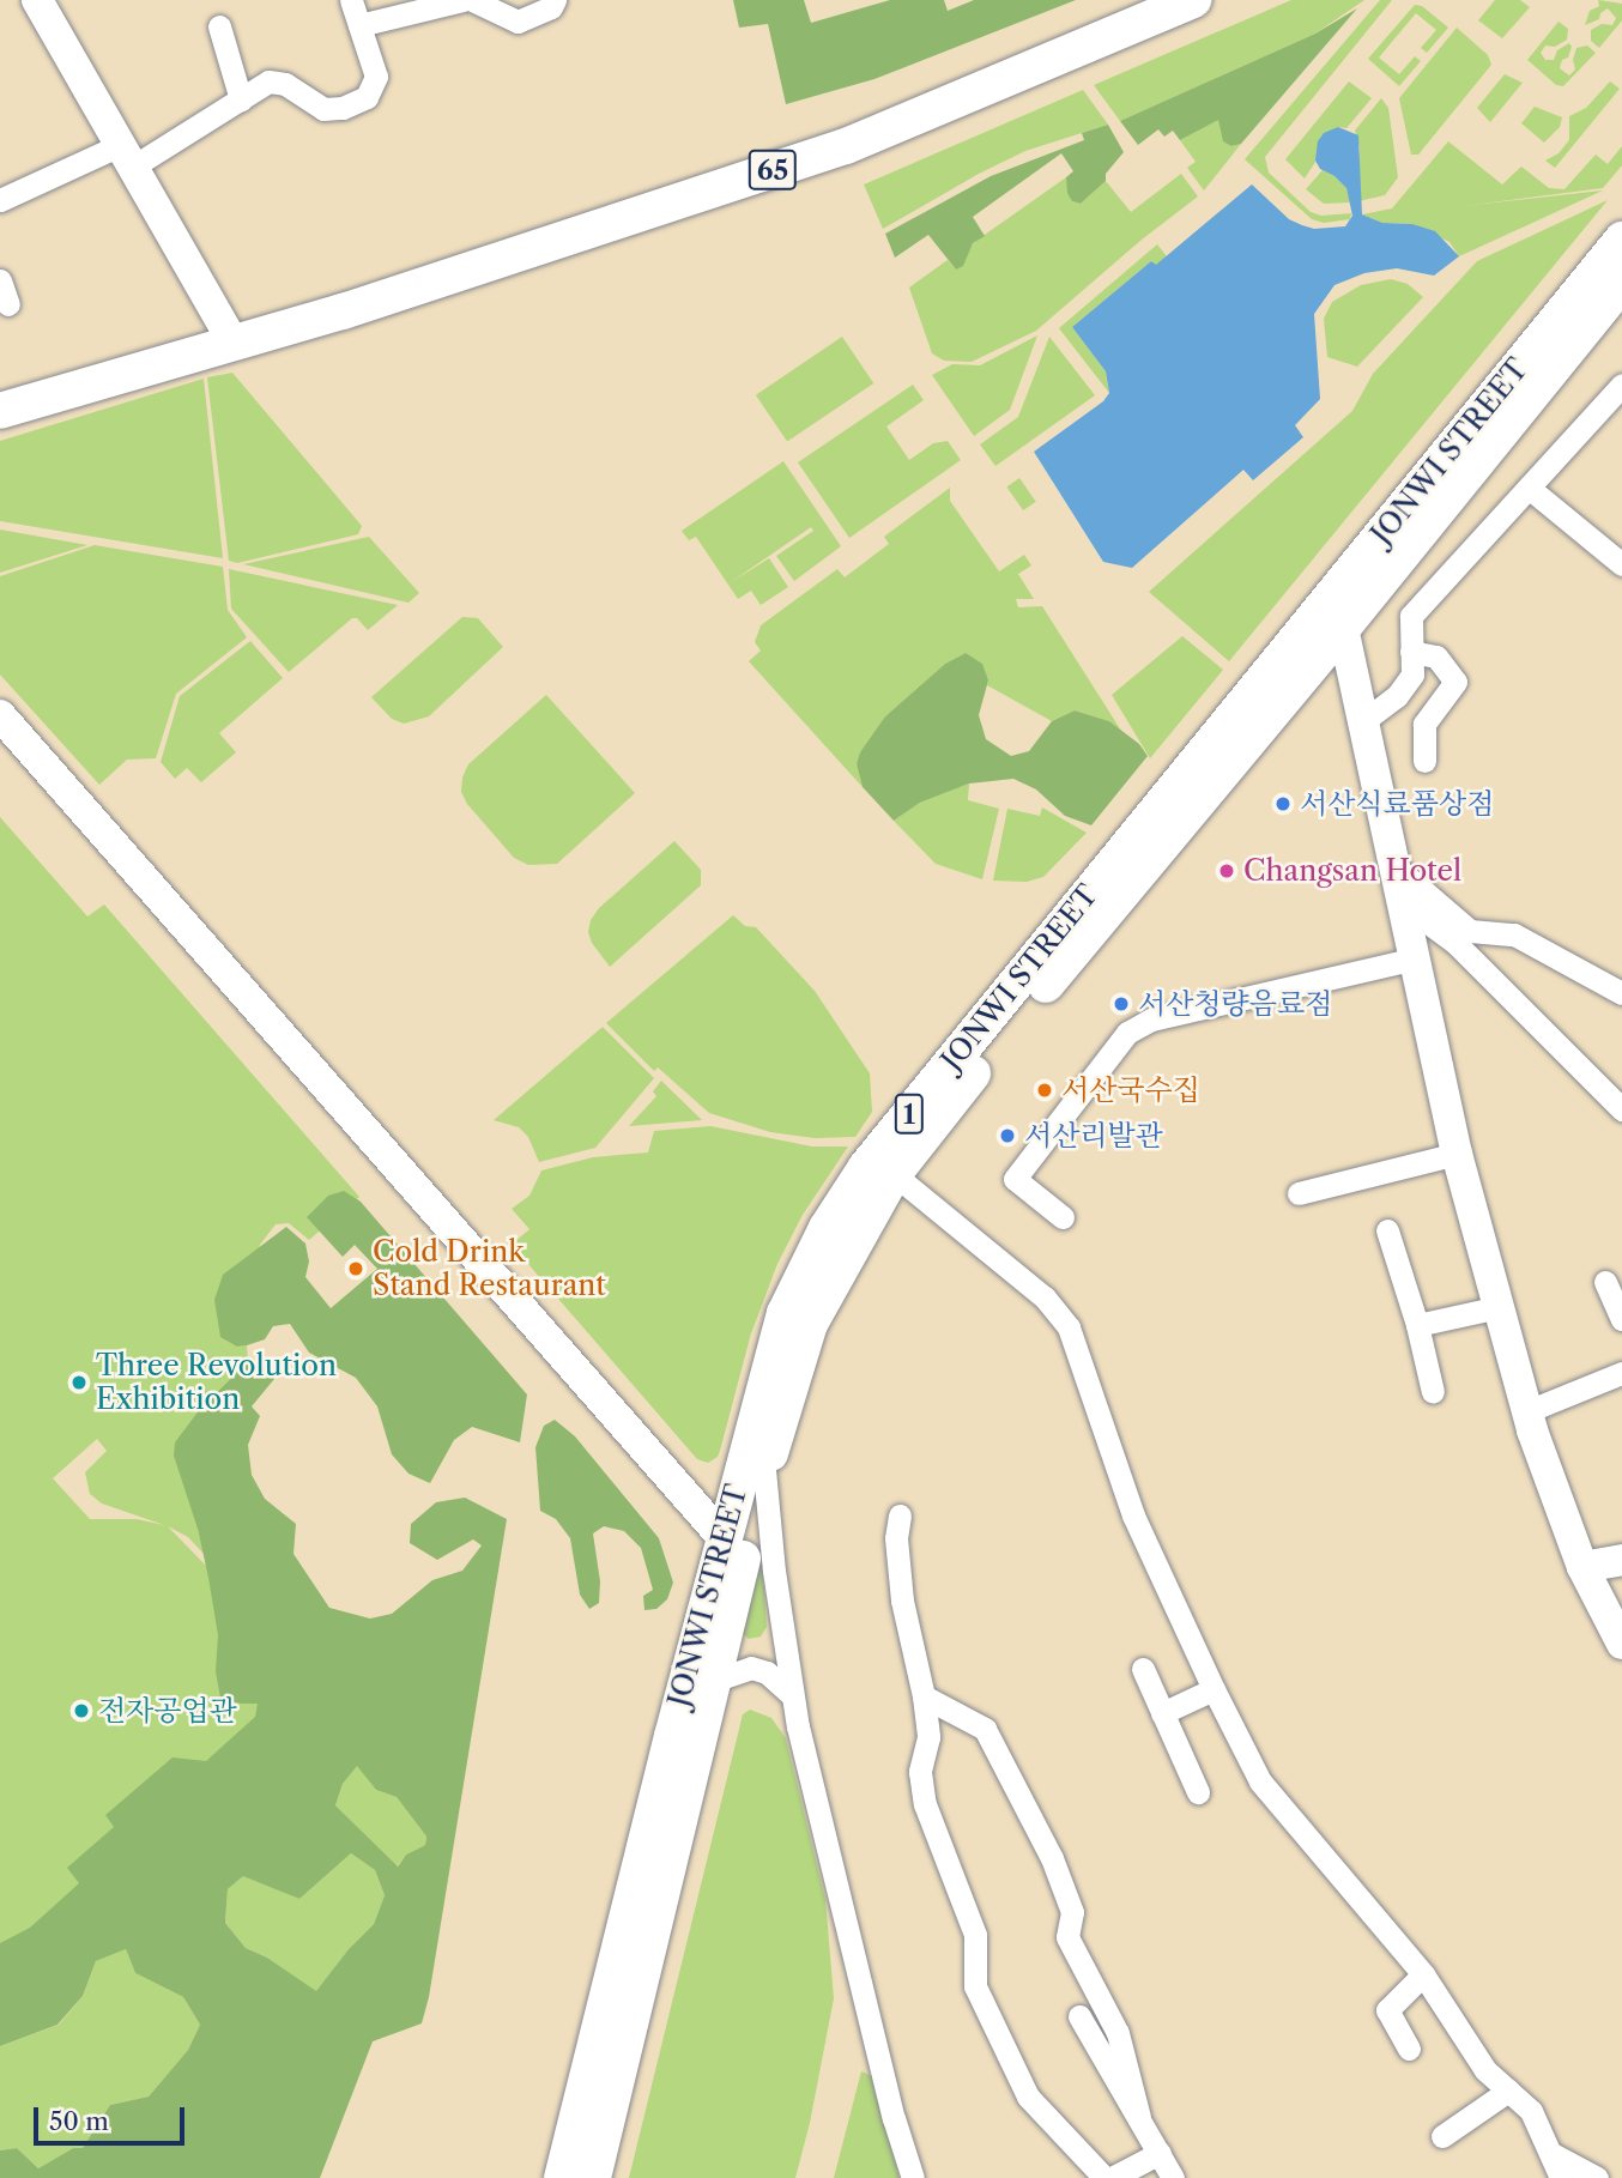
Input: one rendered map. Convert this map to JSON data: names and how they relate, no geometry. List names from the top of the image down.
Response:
{
  "streets": {
    "main road": ["65", "JONWI STREET", "1"]
  },
  "places": [
    "서산식료품상점",
    "Changsan Hotel",
    "서산청량음료점",
    "서산국수집",
    "서산리발관",
    "Cold Drink Stand Restaurant",
    "Three Revolution Exhibition",
    "전자공업관"
  ],
  "scale_bar": "50 m"
}
